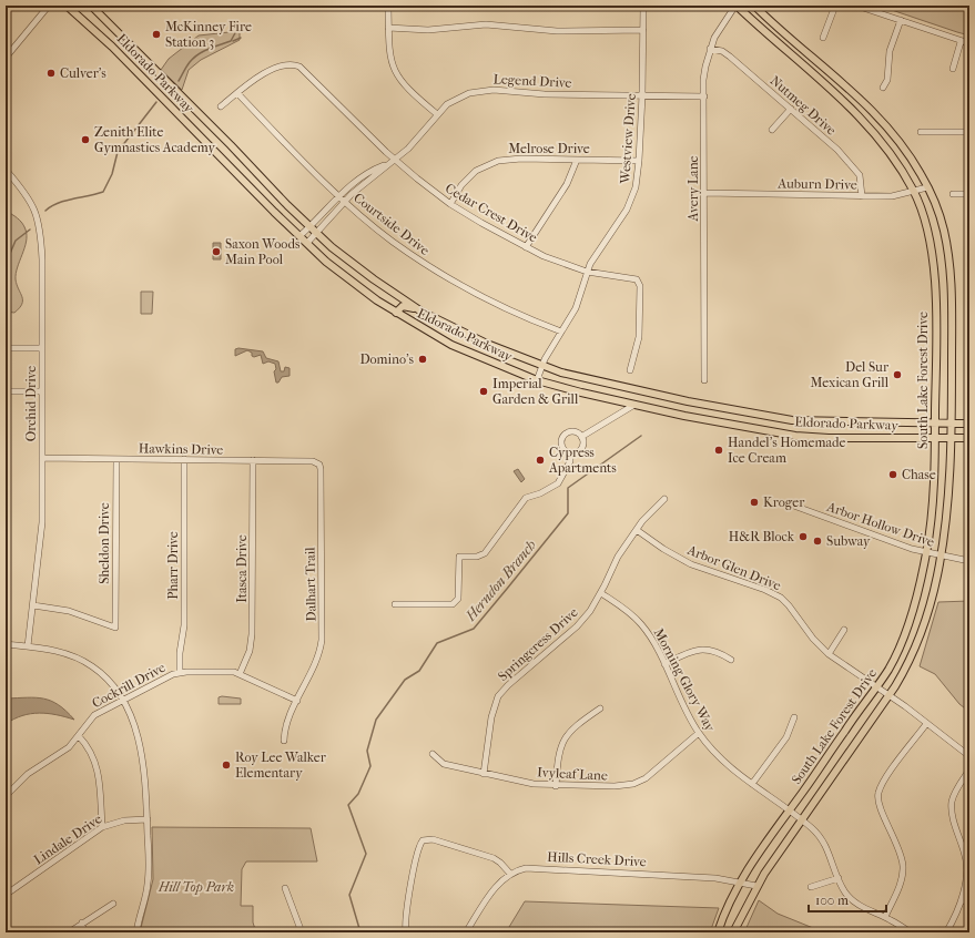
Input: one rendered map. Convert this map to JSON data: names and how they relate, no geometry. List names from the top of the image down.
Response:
{
  "streets": {
    "main road": ["Eldorado Parkway", "South Lake Forest Drive"],
    "street": [
      "Legend Drive",
      "Nutmeg Drive",
      "Westview Drive",
      "Melrose Drive",
      "Auburn Drive",
      "Avery Lane",
      "Cedar Crest Drive",
      "Courtside Drive",
      "Orchid Drive",
      "Hawkins Drive",
      "Arbor Hollow Drive",
      "Sheldon Drive",
      "Pharr Drive",
      "Arbor Glen Drive",
      "Itasca Drive",
      "Dalhart Trail",
      "Springcress Drive",
      "Morning Glory Way",
      "Cockrill Drive",
      "Ivyleaf Lane",
      "Lindale Drive",
      "Hills Creek Drive"
    ]
  },
  "crossings": [
    ["Eldorado Parkway", "Legend Drive"],
    ["Eldorado Parkway", "Westview Drive"],
    ["Eldorado Parkway", "South Lake Forest Drive"],
    ["Legend Drive", "Westview Drive"],
    ["Legend Drive", "Avery Lane"],
    ["Legend Drive", "Cedar Crest Drive"],
    ["Legend Drive", "Courtside Drive"],
    ["Nutmeg Drive", "Auburn Drive"],
    ["Nutmeg Drive", "Avery Lane"],
    ["Westview Drive", "Melrose Drive"],
    ["Westview Drive", "Cedar Crest Drive"],
    ["Westview Drive", "Courtside Drive"],
    ["Melrose Drive", "Cedar Crest Drive"],
    ["Auburn Drive", "Avery Lane"],
    ["Auburn Drive", "South Lake Forest Drive"],
    ["Avery Lane", "South Lake Forest Drive"],
    ["Cedar Crest Drive", "Courtside Drive"],
    ["South Lake Forest Drive", "Arbor Hollow Drive"],
    ["South Lake Forest Drive", "Arbor Glen Drive"],
    ["South Lake Forest Drive", "Morning Glory Way"],
    ["South Lake Forest Drive", "Hills Creek Drive"],
    ["Orchid Drive", "Hawkins Drive"],
    ["Orchid Drive", "Sheldon Drive"],
    ["Hawkins Drive", "Sheldon Drive"],
    ["Hawkins Drive", "Pharr Drive"],
    ["Hawkins Drive", "Itasca Drive"],
    ["Hawkins Drive", "Dalhart Trail"],
    ["Pharr Drive", "Cockrill Drive"],
    ["Arbor Glen Drive", "Springcress Drive"],
    ["Itasca Drive", "Cockrill Drive"],
    ["Dalhart Trail", "Cockrill Drive"],
    ["Springcress Drive", "Morning Glory Way"],
    ["Springcress Drive", "Ivyleaf Lane"],
    ["Morning Glory Way", "Ivyleaf Lane"]
  ],
  "water": ["Herndon Branch"],
  "parks": ["Hill Top Park"],
  "places": [
    "McKinney Fire Station 3",
    "Culver's",
    "Zenith Elite Gymnastics Academy",
    "Saxon Woods Main Pool",
    "Domino's",
    "Del Sur Mexican Grill",
    "Imperial Garden & Grill",
    "Handel's Homemade Ice Cream",
    "Cypress Apartments",
    "Chase",
    "Kroger",
    "H&R Block",
    "Subway",
    "Roy Lee Walker Elementary"
  ],
  "scale_bar": "100 m"
}
